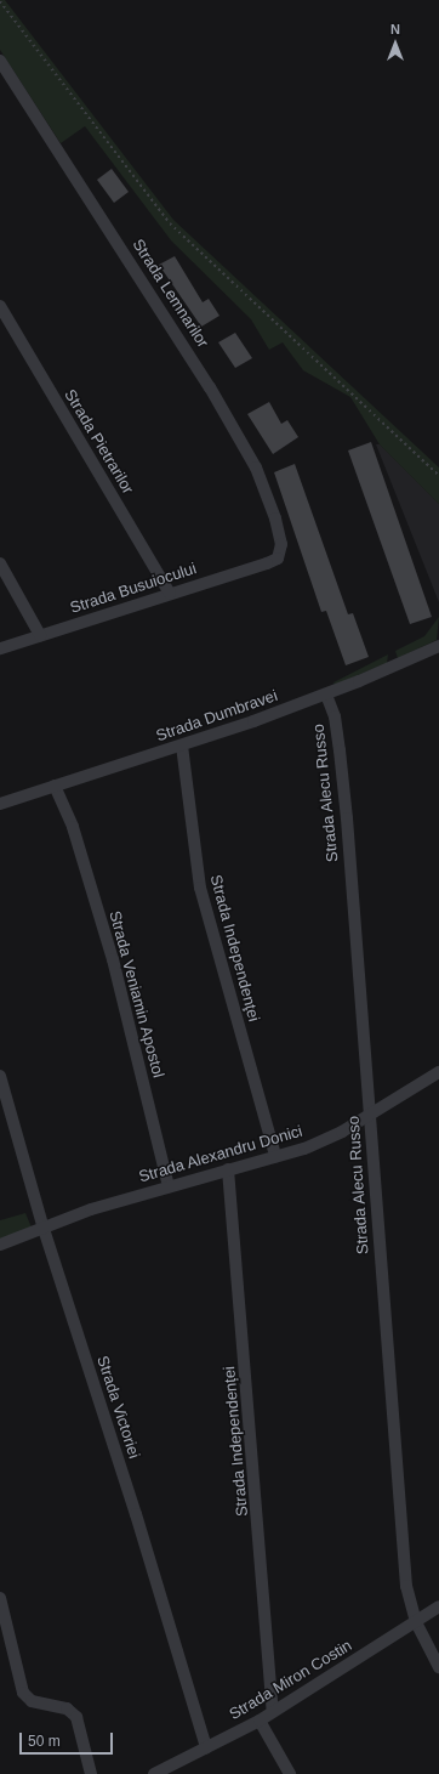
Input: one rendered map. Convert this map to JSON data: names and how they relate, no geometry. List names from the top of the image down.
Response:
{
  "streets": {
    "street": [
      "Strada Lemnarilor",
      "Strada Pietrarilor",
      "Strada Busuiocului",
      "Strada Dumbravei",
      "Strada Alecu Russo",
      "Strada Independenţei",
      "Strada Veniamin Apostol",
      "Strada Alexandru Donici",
      "Strada Victoriei",
      "Strada Independenței",
      "Strada Miron Costin"
    ]
  },
  "crossings": [
    ["Strada Lemnarilor", "Strada Busuiocului"],
    ["Strada Pietrarilor", "Strada Busuiocului"],
    ["Strada Dumbravei", "Strada Alecu Russo"],
    ["Strada Dumbravei", "Strada Independenţei"],
    ["Strada Dumbravei", "Strada Veniamin Apostol"],
    ["Strada Alecu Russo", "Strada Alexandru Donici"],
    ["Strada Alecu Russo", "Strada Miron Costin"],
    ["Strada Independenţei", "Strada Alexandru Donici"],
    ["Strada Veniamin Apostol", "Strada Alexandru Donici"],
    ["Strada Alexandru Donici", "Strada Victoriei"],
    ["Strada Alexandru Donici", "Strada Independenței"],
    ["Strada Victoriei", "Strada Miron Costin"],
    ["Strada Independenței", "Strada Miron Costin"]
  ],
  "scale_bar": "50 m",
  "north": "top"
}
